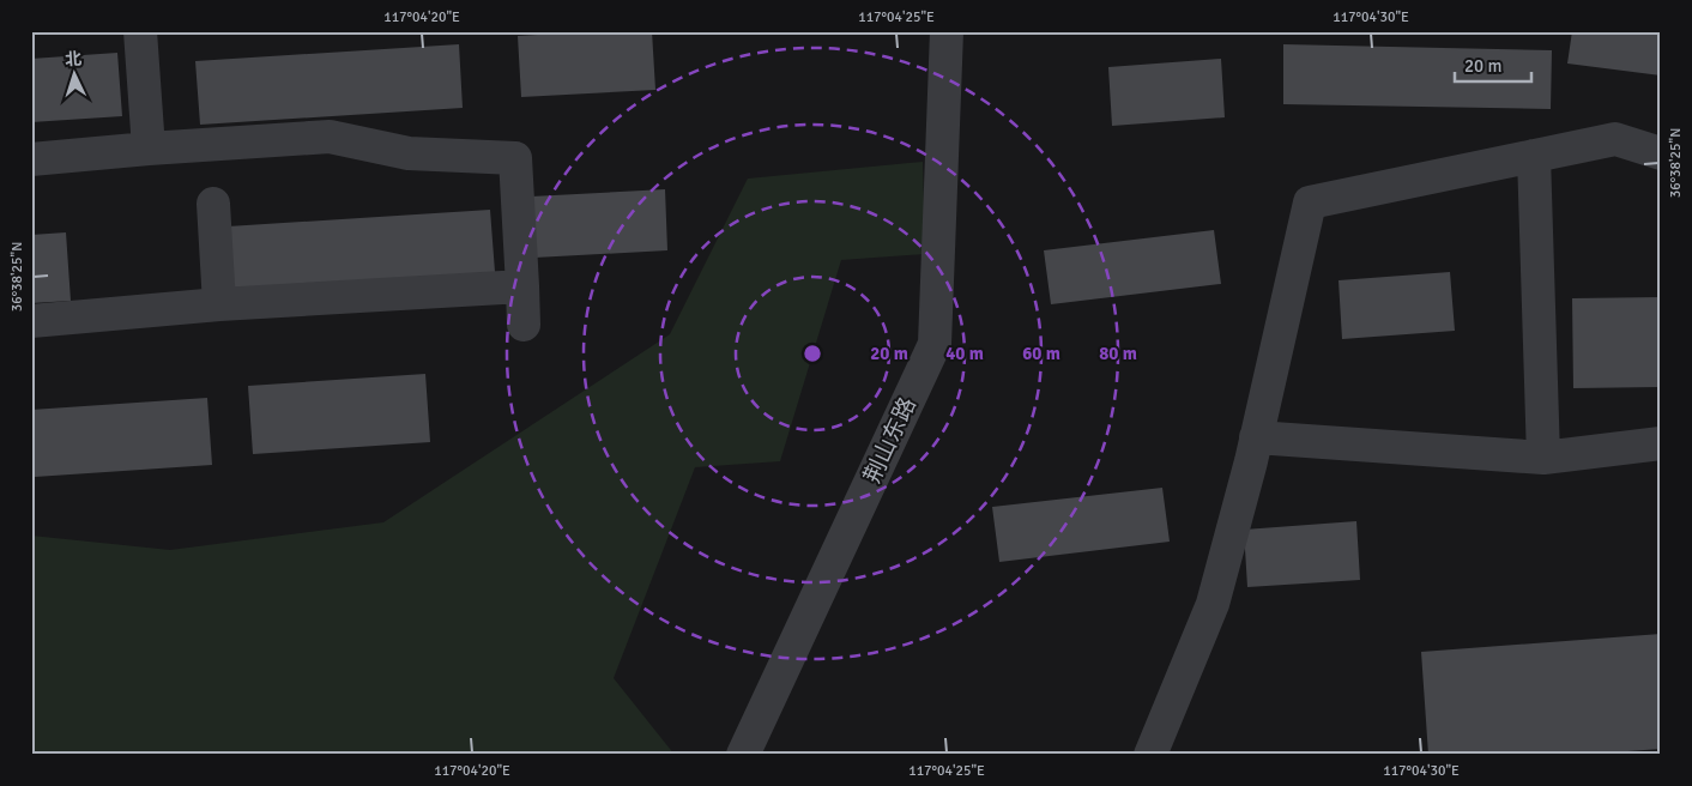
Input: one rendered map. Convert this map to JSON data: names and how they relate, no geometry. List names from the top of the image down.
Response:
{
  "streets": {
    "street": ["荆山东路"]
  },
  "scale_bar": "20 m",
  "north": "top",
  "coordinates": [
    "117°04'20\"E",
    "117°04'25\"E",
    "117°04'30\"E",
    "36°38'25\"N"
  ],
  "rings": [
    "20 m",
    "40 m",
    "60 m",
    "80 m"
  ]
}
